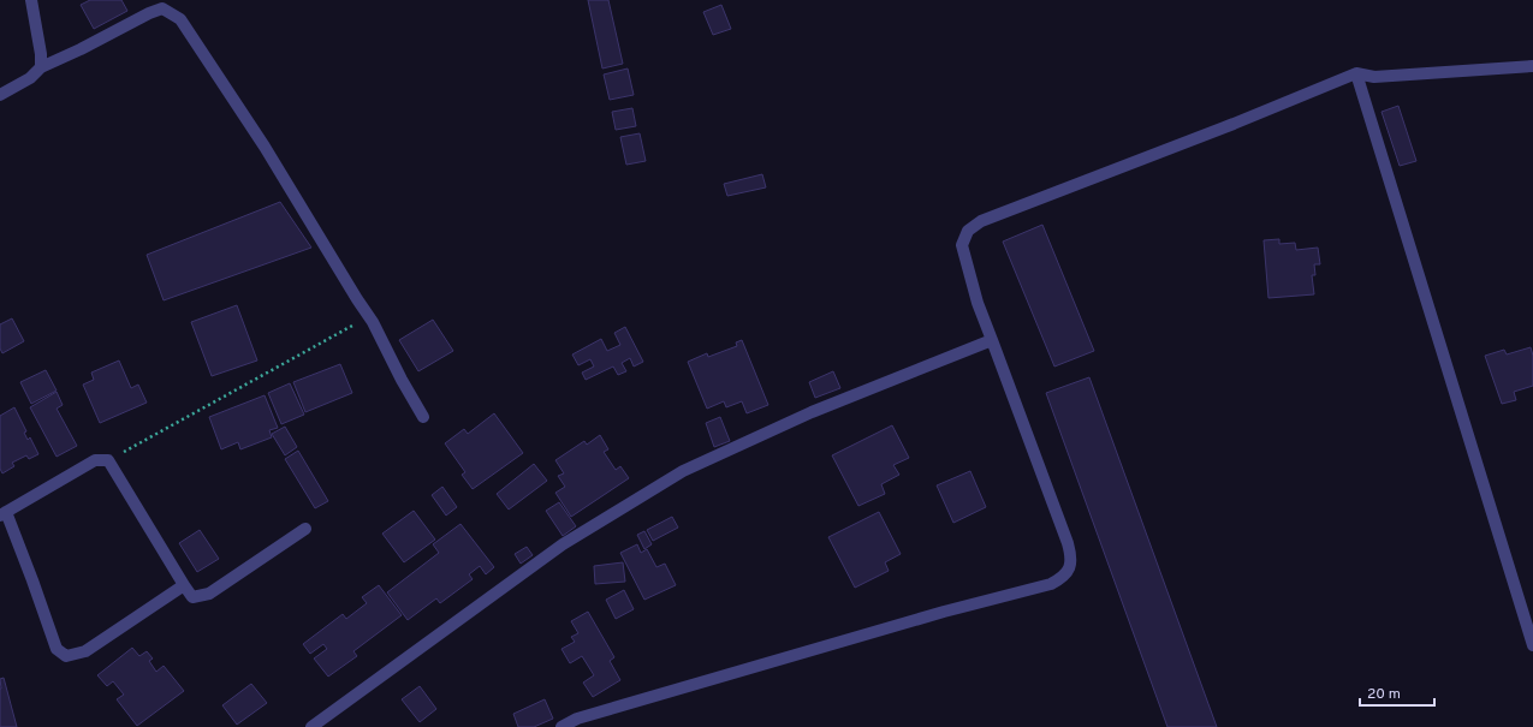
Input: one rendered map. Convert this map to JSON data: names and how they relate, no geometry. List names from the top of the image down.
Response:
{
  "scale_bar": "20 m"
}
